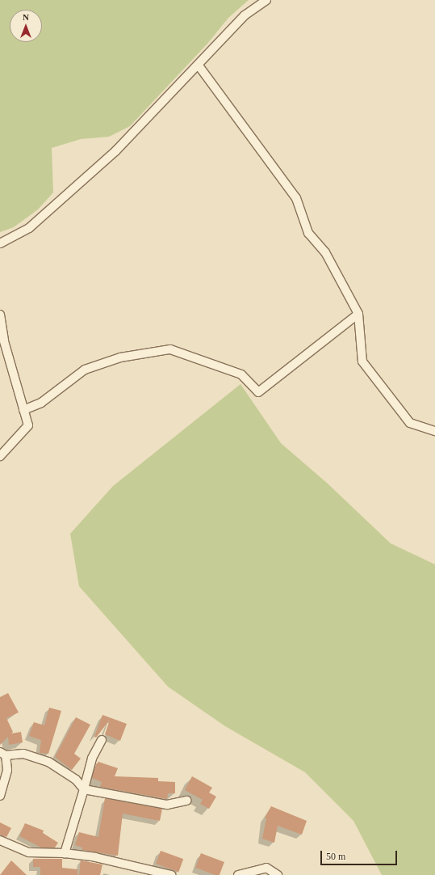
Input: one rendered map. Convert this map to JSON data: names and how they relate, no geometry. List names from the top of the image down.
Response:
{
  "scale_bar": "50 m",
  "north": "top"
}
